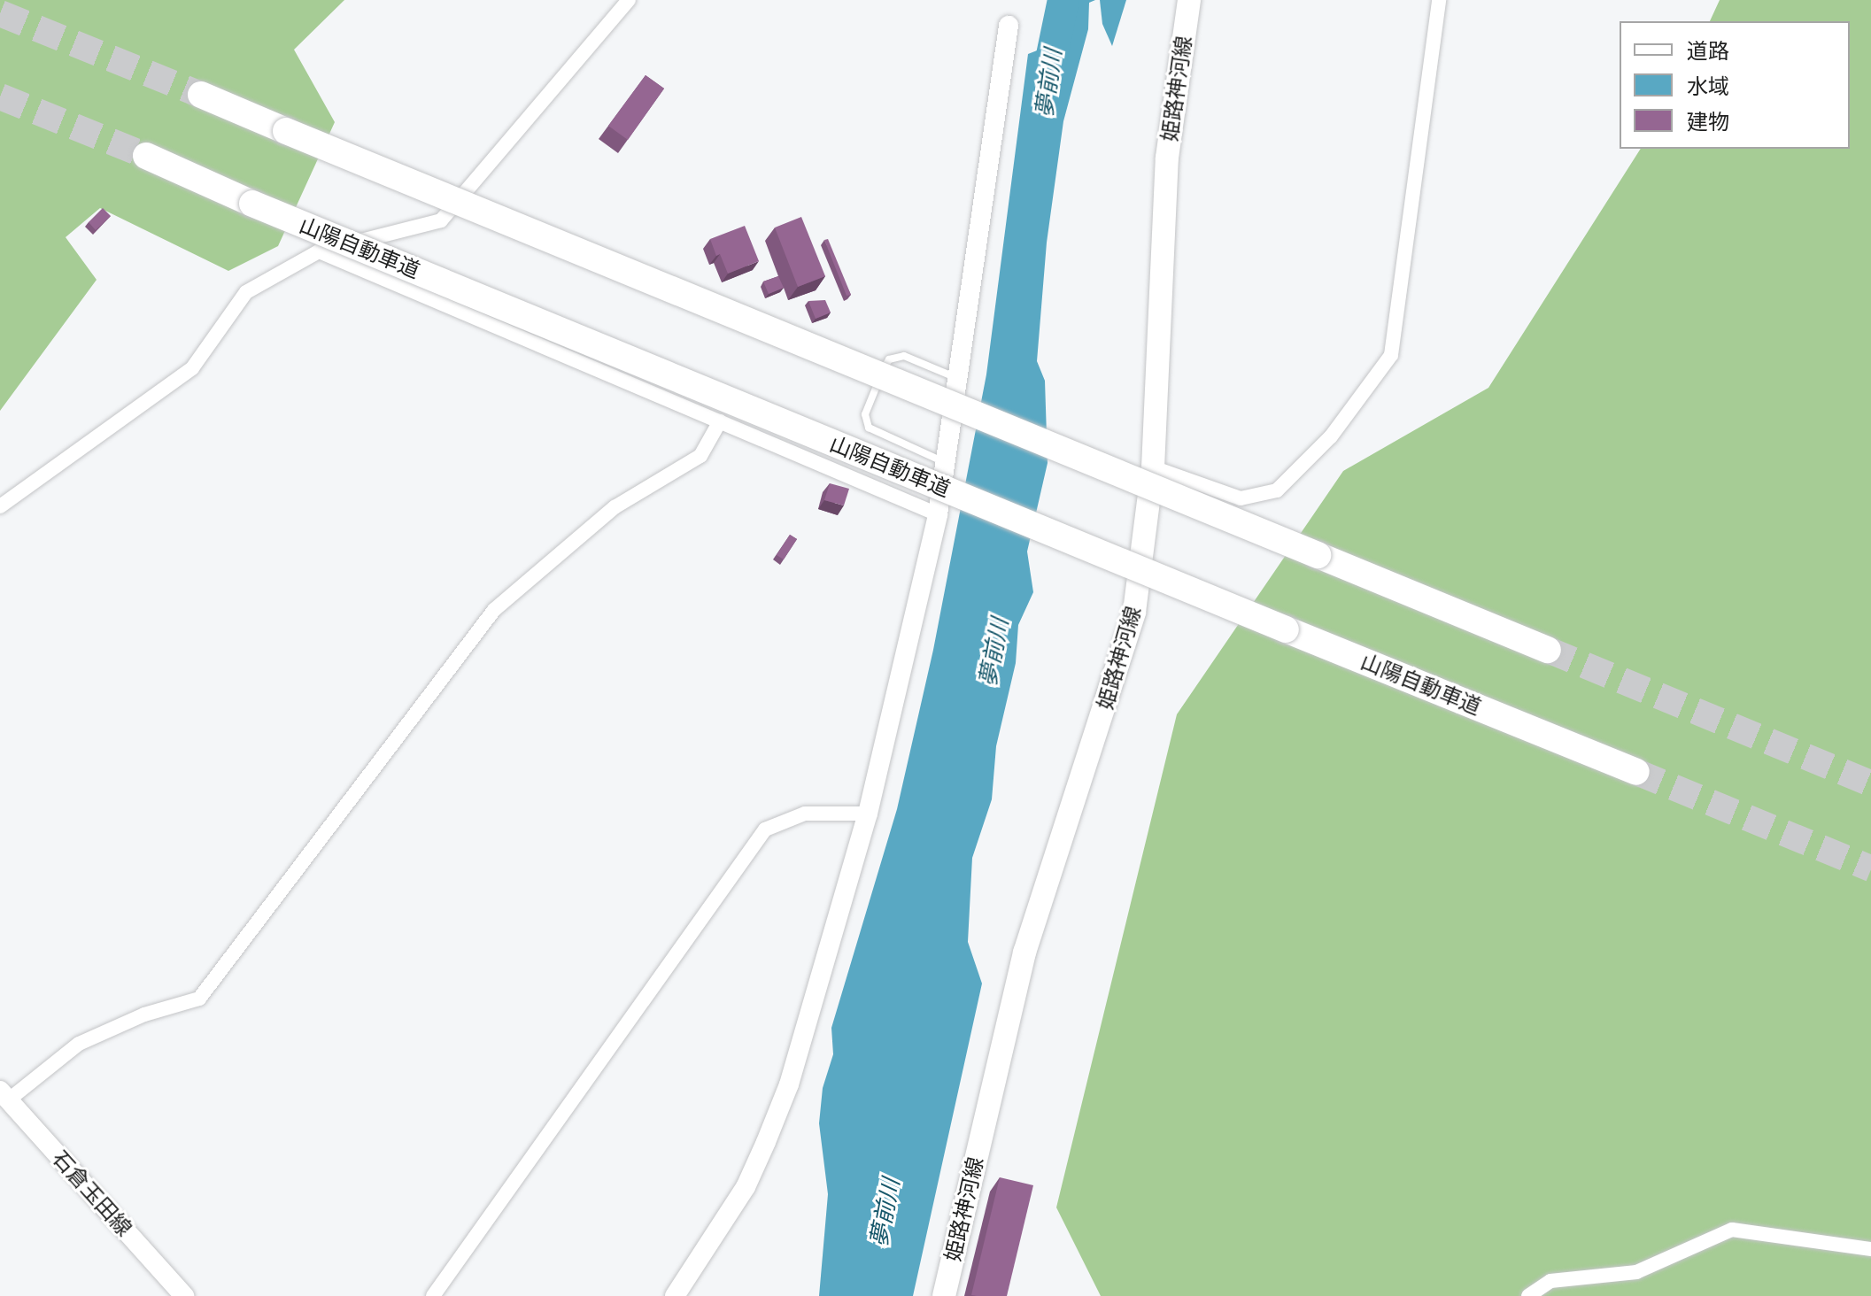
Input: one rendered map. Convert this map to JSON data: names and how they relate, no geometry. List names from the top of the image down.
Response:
{
  "streets": {
    "highway": ["山陽自動車道"],
    "main road": ["姫路神河線"],
    "street": ["石倉玉田線"]
  },
  "water": ["夢前川"],
  "legend": ["道路", "水域", "建物"]
}
